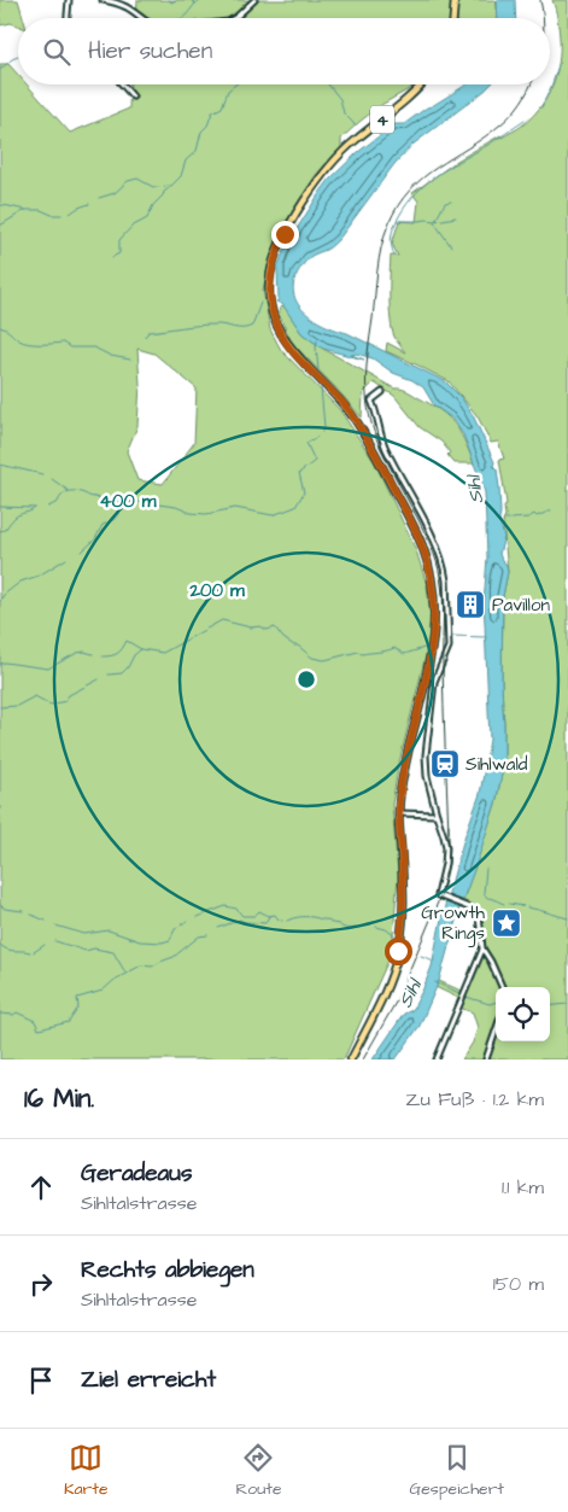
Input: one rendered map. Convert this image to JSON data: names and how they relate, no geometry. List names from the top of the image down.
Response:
{
  "streets": {
    "main road": ["4"]
  },
  "water": ["Sihl"],
  "places": {
    "building": ["Pavillon"],
    "station": ["Sihlwald"],
    "place": ["Growth Rings"]
  },
  "page": {
    "search": "Hier suchen",
    "heading": ["16 Min.", "Zu Fuß · 1.2 km"],
    "list": [
      ["Geradeaus", "Sihltalstrasse", "1.1 km"],
      ["Rechts abbiegen", "Sihltalstrasse", "150 m"],
      "Ziel erreicht"
    ],
    "nav": ["Karte", "Route", "Gespeichert"]
  },
  "rings": ["400 m", "200 m"]
}
